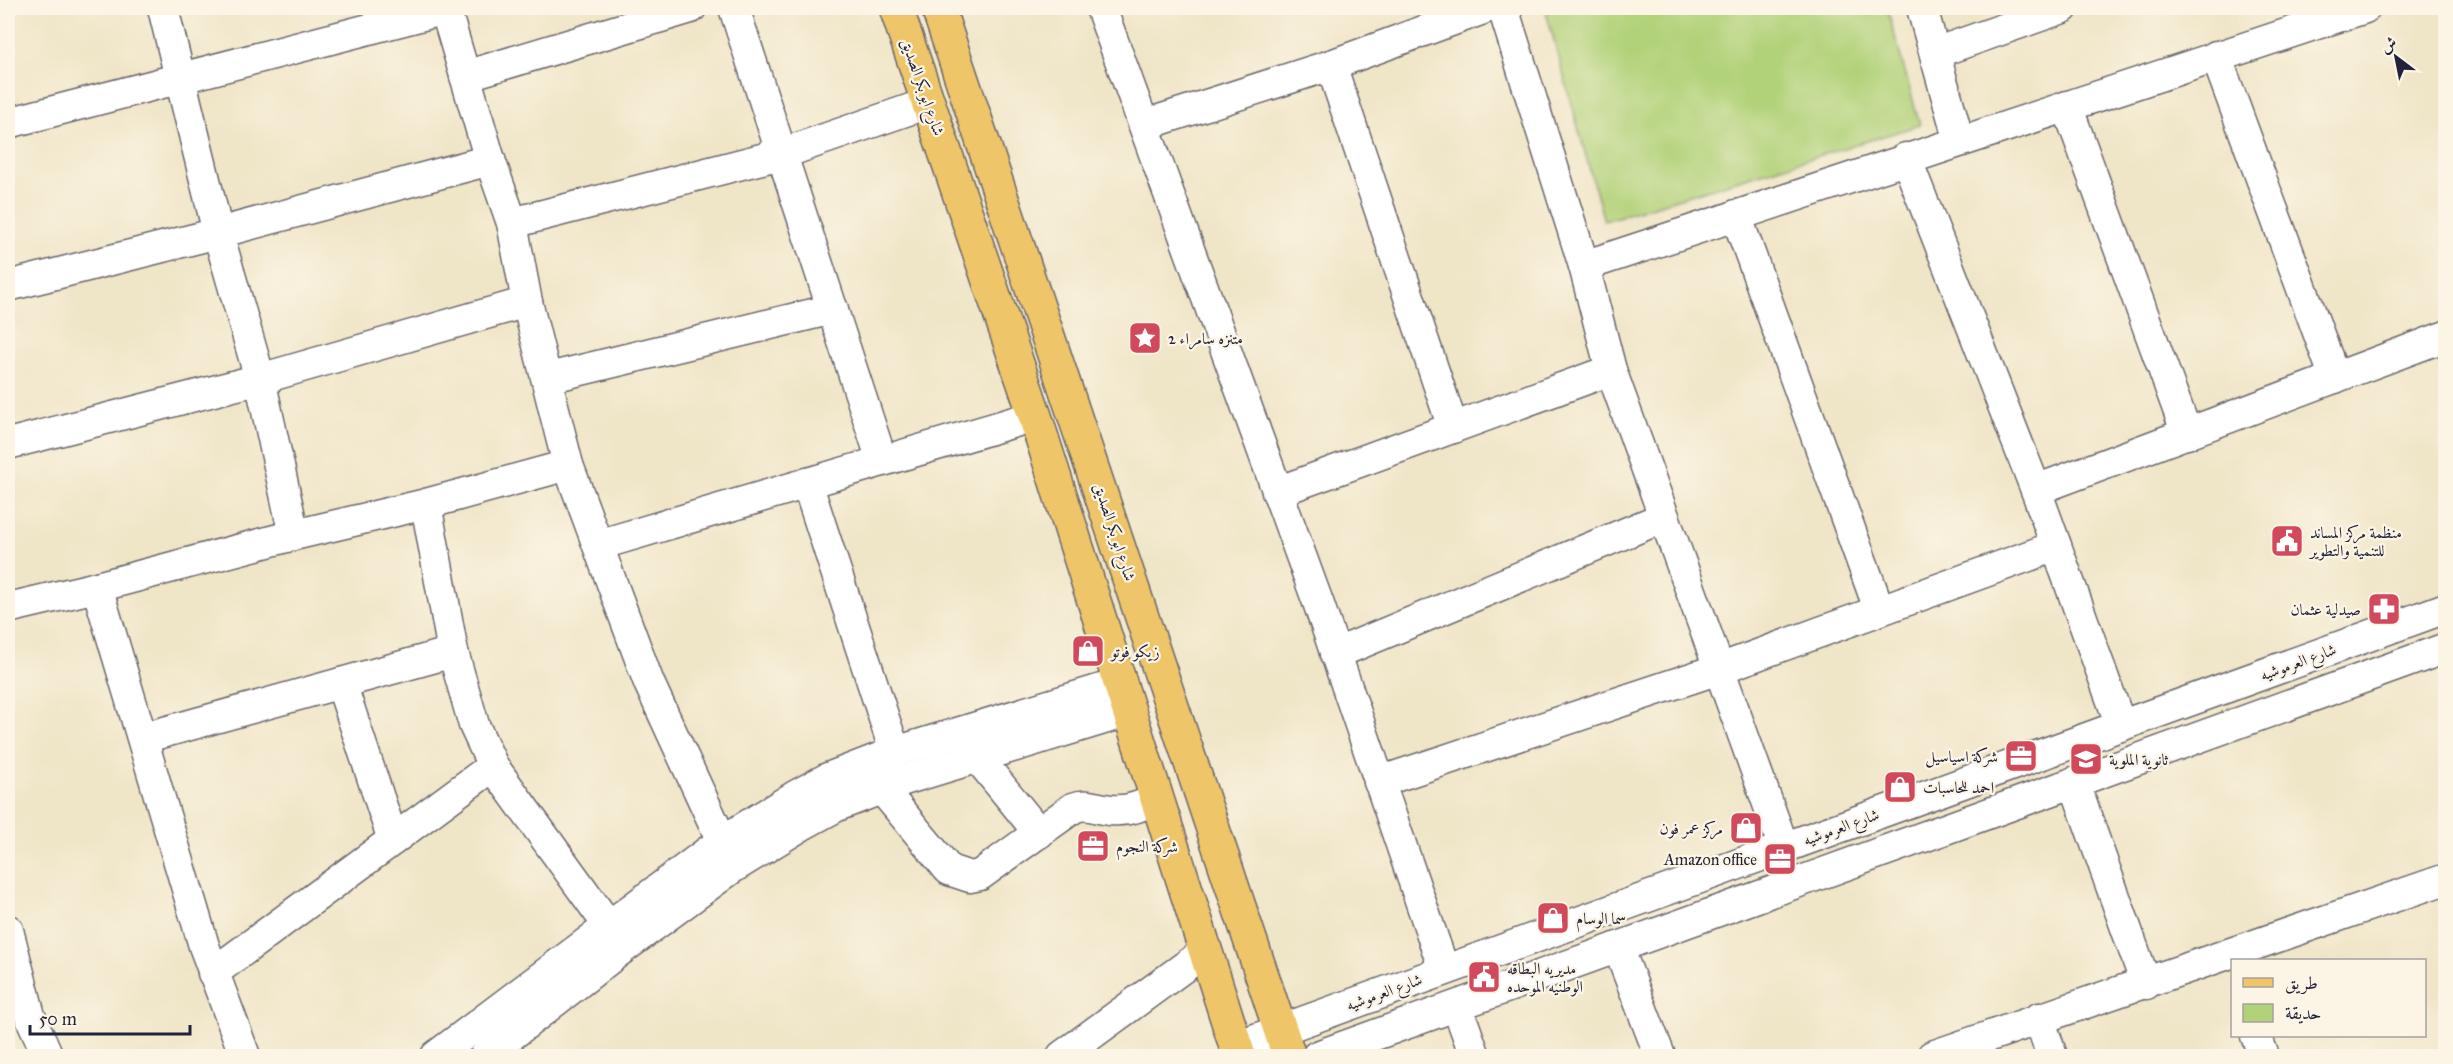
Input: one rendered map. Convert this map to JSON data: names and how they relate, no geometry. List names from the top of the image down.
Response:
{
  "streets": {
    "main road": ["شارع ابو بكر الصديق"],
    "street": ["شارع العرموشيه"]
  },
  "crossings": [
    ["شارع ابو بكر الصديق", "شارع العرموشيه"]
  ],
  "places": {
    "place": ["متنزه سامراء 2"],
    "public building": ["منظمة مركز المساند للتنمية والتطوير", "مديريه البطاقه الوطنيه الموحده"],
    "pharmacy": ["صيدلية عثمان"],
    "shop": [
      "زيكو فوتو",
      "احمد للحاسبات",
      "مركز عمر فون",
      "سما الوسام"
    ],
    "office": ["شركة اسياسيل", "شركة النجوم", "Amazon office"],
    "school or university": ["ثانوية الملوية"]
  },
  "legend": ["طريق", "حديقة"],
  "scale_bar": "50 m",
  "north": "top left"
}
